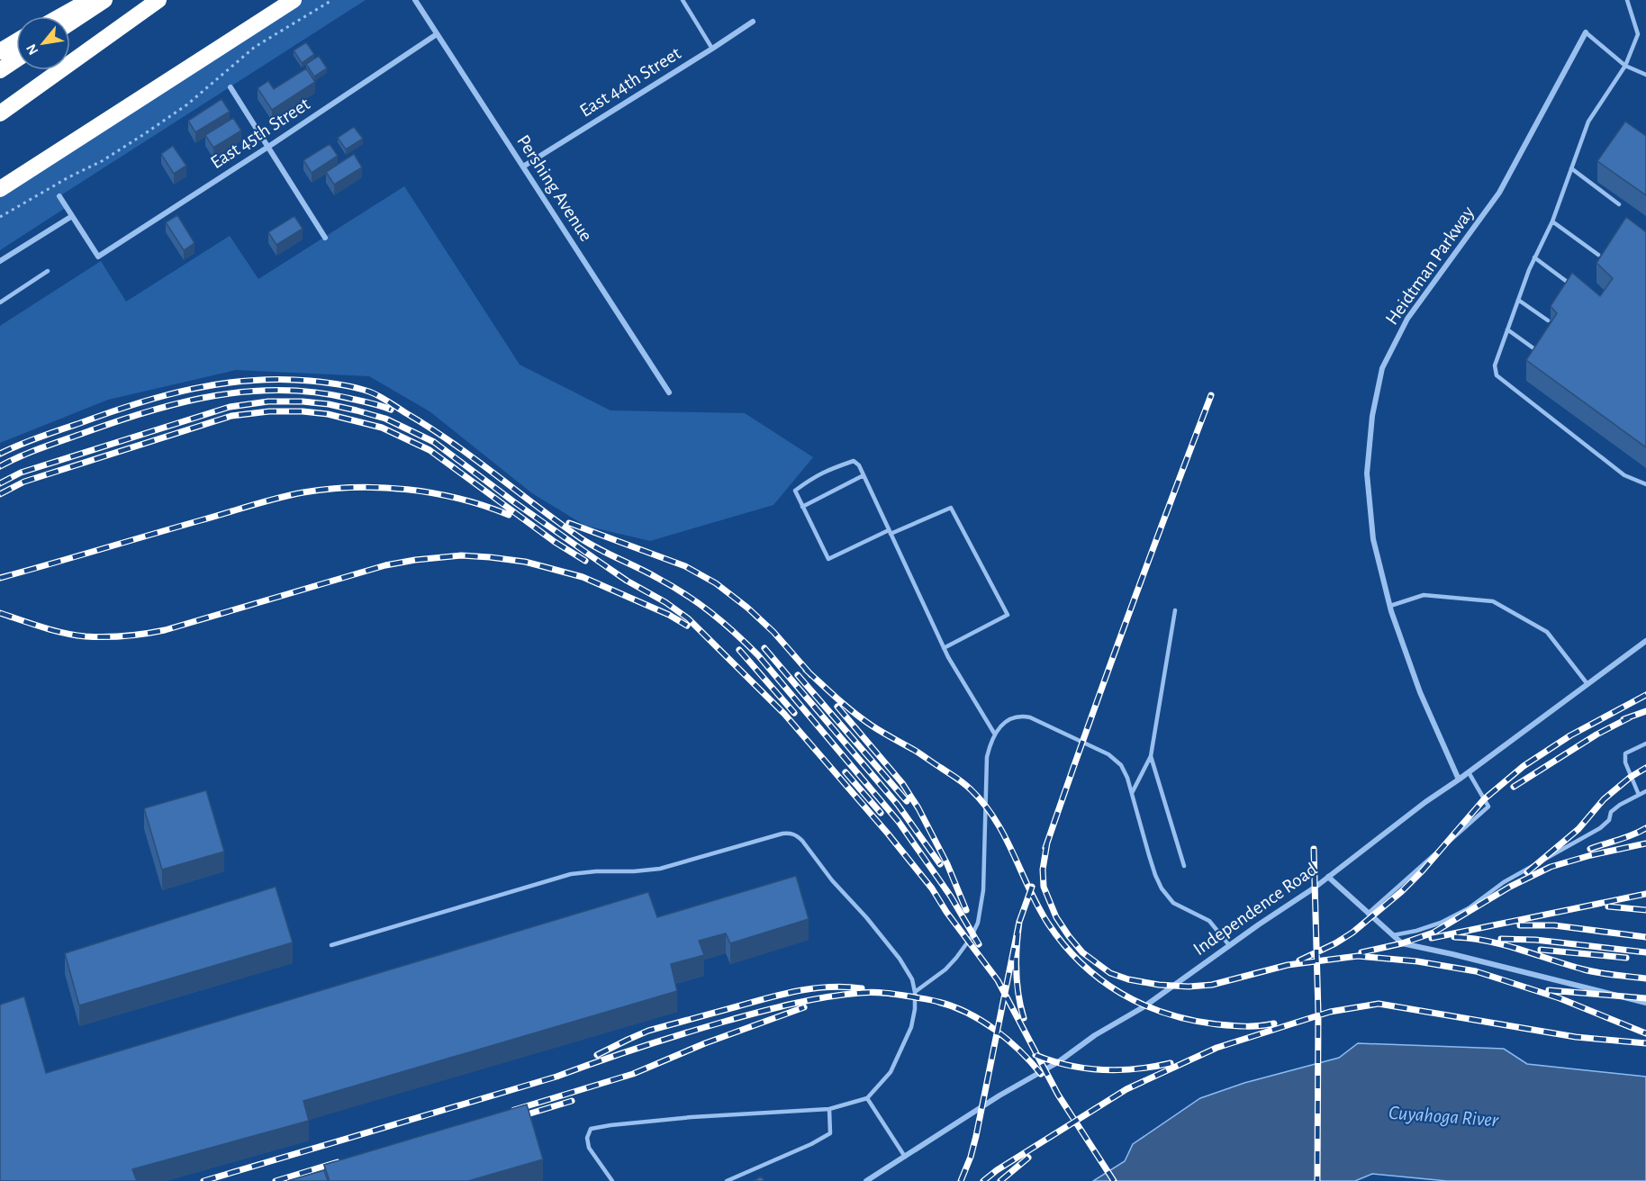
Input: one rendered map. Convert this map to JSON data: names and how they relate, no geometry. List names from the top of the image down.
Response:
{
  "streets": {
    "street": [
      "East 44th Street",
      "East 45th Street",
      "Pershing Avenue",
      "Heidtman Parkway",
      "Independence Road"
    ]
  },
  "crossings": [
    ["East 44th Street", "Pershing Avenue"],
    ["East 45th Street", "Pershing Avenue"],
    ["Heidtman Parkway", "Independence Road"]
  ],
  "water": ["Cuyahoga River"],
  "north": "bottom left"
}
